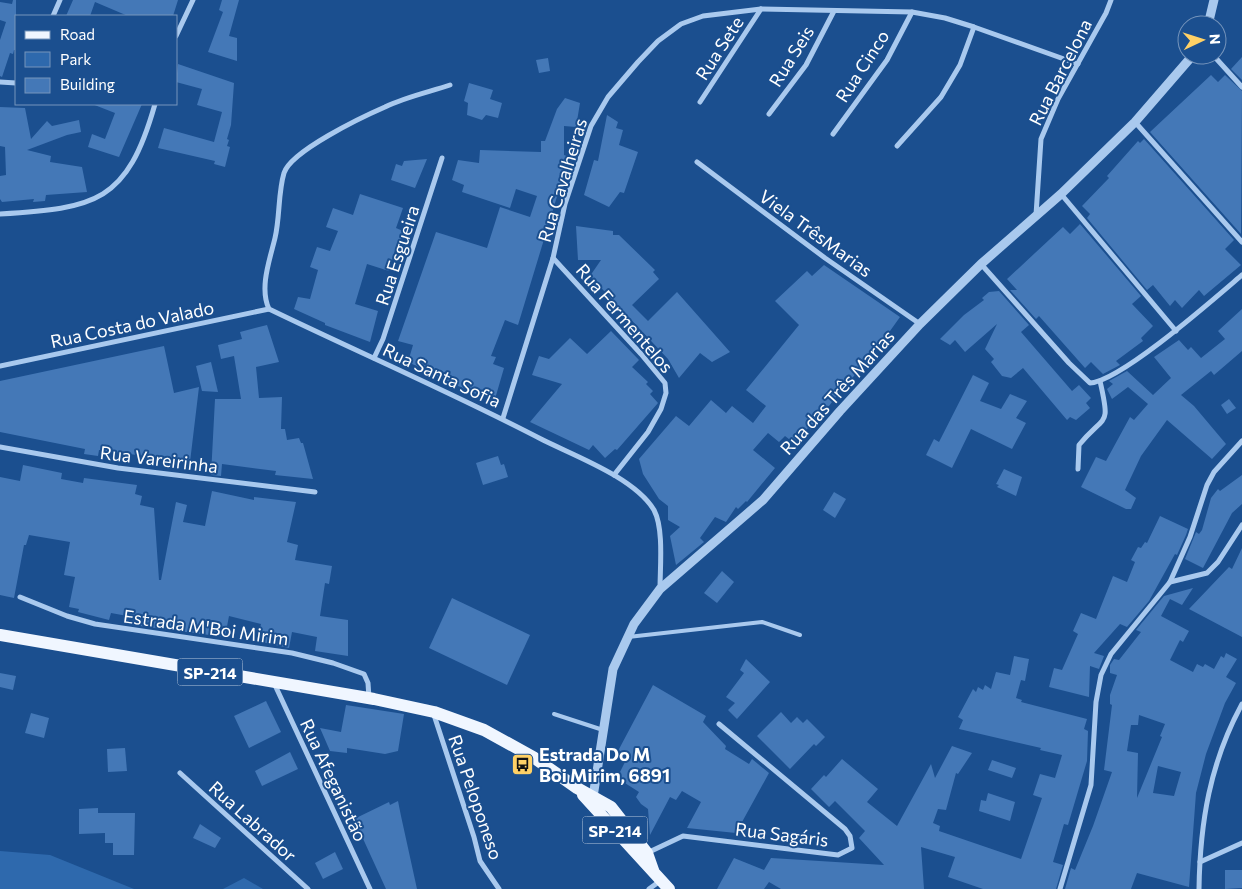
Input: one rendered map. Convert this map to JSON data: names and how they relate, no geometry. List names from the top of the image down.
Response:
{
  "streets": {
    "main road": ["SP-214"],
    "street": [
      "Rua Sete",
      "Rua Seis",
      "Rua Cinco",
      "Rua Barcelona",
      "Rua Cavalheiras",
      "Viela TrêsMarias",
      "Rua Esgueira",
      "Rua Fermentelos",
      "Rua Costa do Valado",
      "Rua Santa Sofia",
      "Rua das Três Marias",
      "Rua Vareirinha",
      "Estrada M'Boi Mirim",
      "Rua Afeganistão",
      "Rua Peloponeso",
      "Rua Labrador",
      "Rua Sagáris"
    ]
  },
  "crossings": [
    ["Rua Sete", "Rua Cavalheiras"],
    ["Rua Seis", "Rua Cavalheiras"],
    ["Rua Cinco", "Rua Cavalheiras"],
    ["Rua Barcelona", "Rua Cavalheiras"],
    ["Rua Barcelona", "Rua das Três Marias"],
    ["Rua Cavalheiras", "Rua Fermentelos"],
    ["Rua Cavalheiras", "Rua Santa Sofia"],
    ["Viela TrêsMarias", "Rua das Três Marias"],
    ["Rua Esgueira", "Rua Santa Sofia"],
    ["Rua Fermentelos", "Rua Santa Sofia"],
    ["Rua Costa do Valado", "Rua Santa Sofia"],
    ["Rua Santa Sofia", "Rua das Três Marias"],
    ["Estrada M'Boi Mirim", "SP-214"],
    ["SP-214", "Rua Afeganistão"],
    ["SP-214", "Rua Peloponeso"]
  ],
  "places": {
    "bus stop": ["Estrada Do M Boi Mirim, 6891"]
  },
  "legend": ["Road", "Park", "Building"],
  "north": "right"
}
